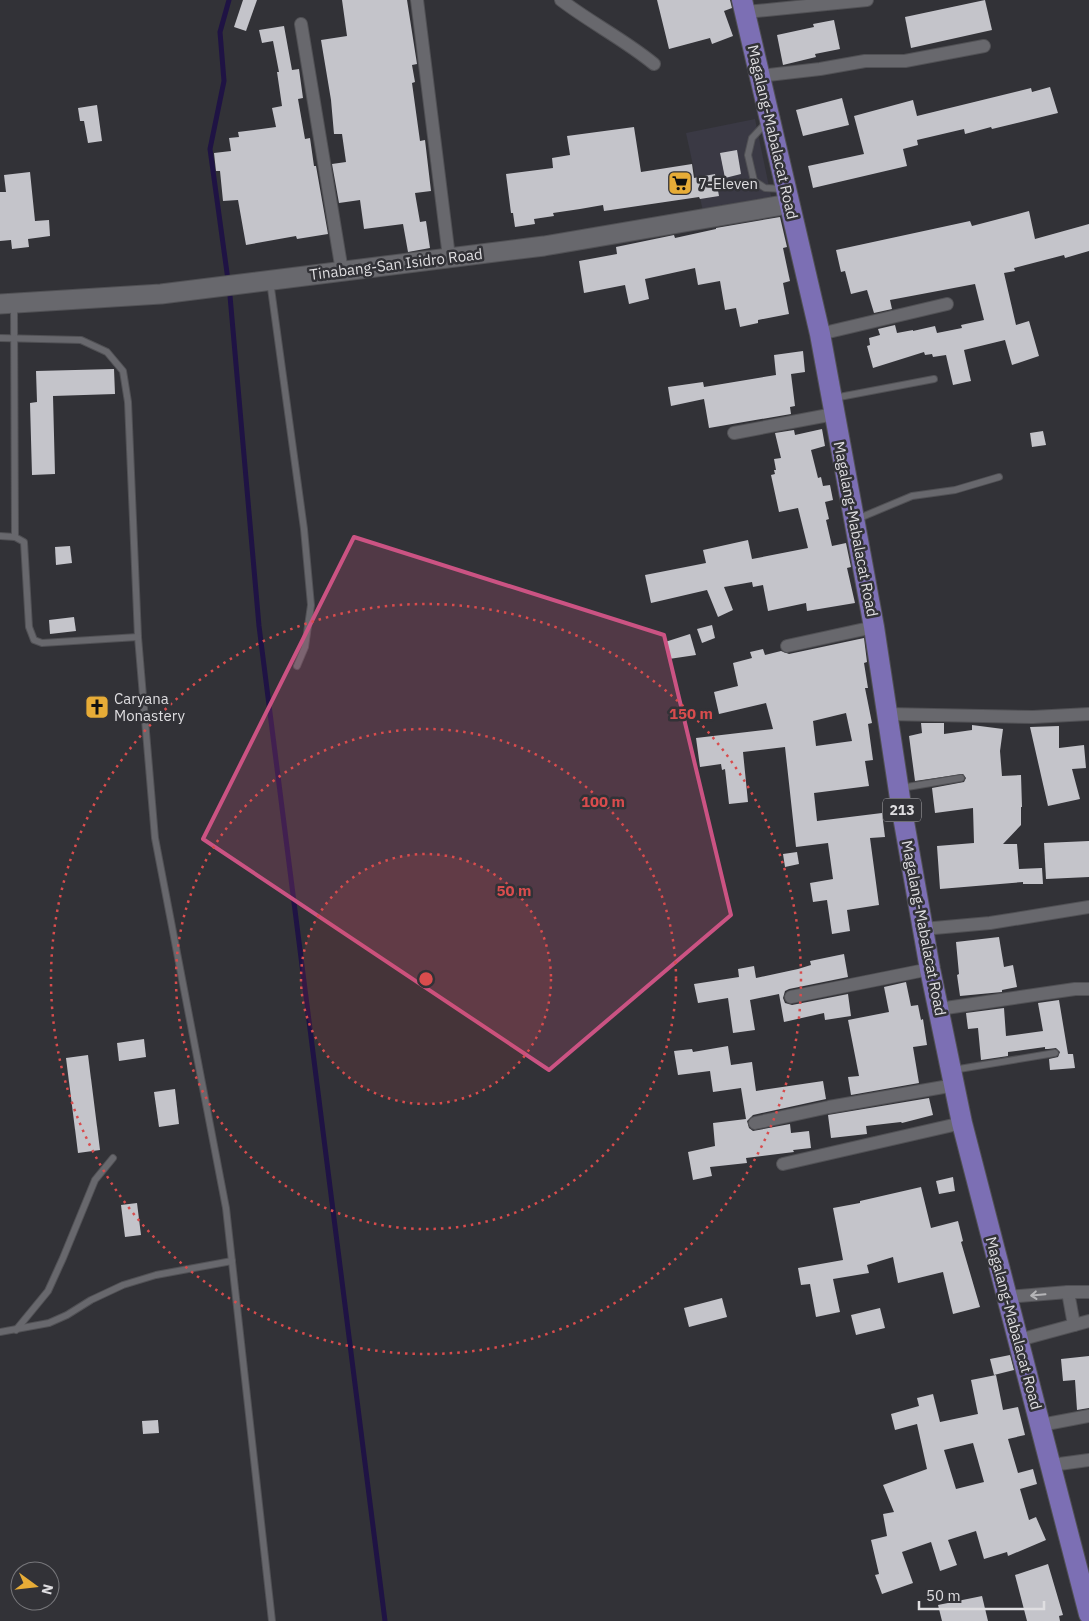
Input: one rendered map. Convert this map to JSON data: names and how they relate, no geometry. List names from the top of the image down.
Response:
{
  "streets": {
    "main road": ["Magalang-Mabalacat Road", "213"],
    "street": ["Tinabang-San Isidro Road"]
  },
  "crossings": [
    ["Magalang-Mabalacat Road", "Tinabang-San Isidro Road"]
  ],
  "places": {
    "supermarket": ["7-Eleven"],
    "church": ["Caryana Monastery"]
  },
  "scale_bar": "50 m",
  "north": "right",
  "rings": ["150 m", "100 m", "50 m"]
}
